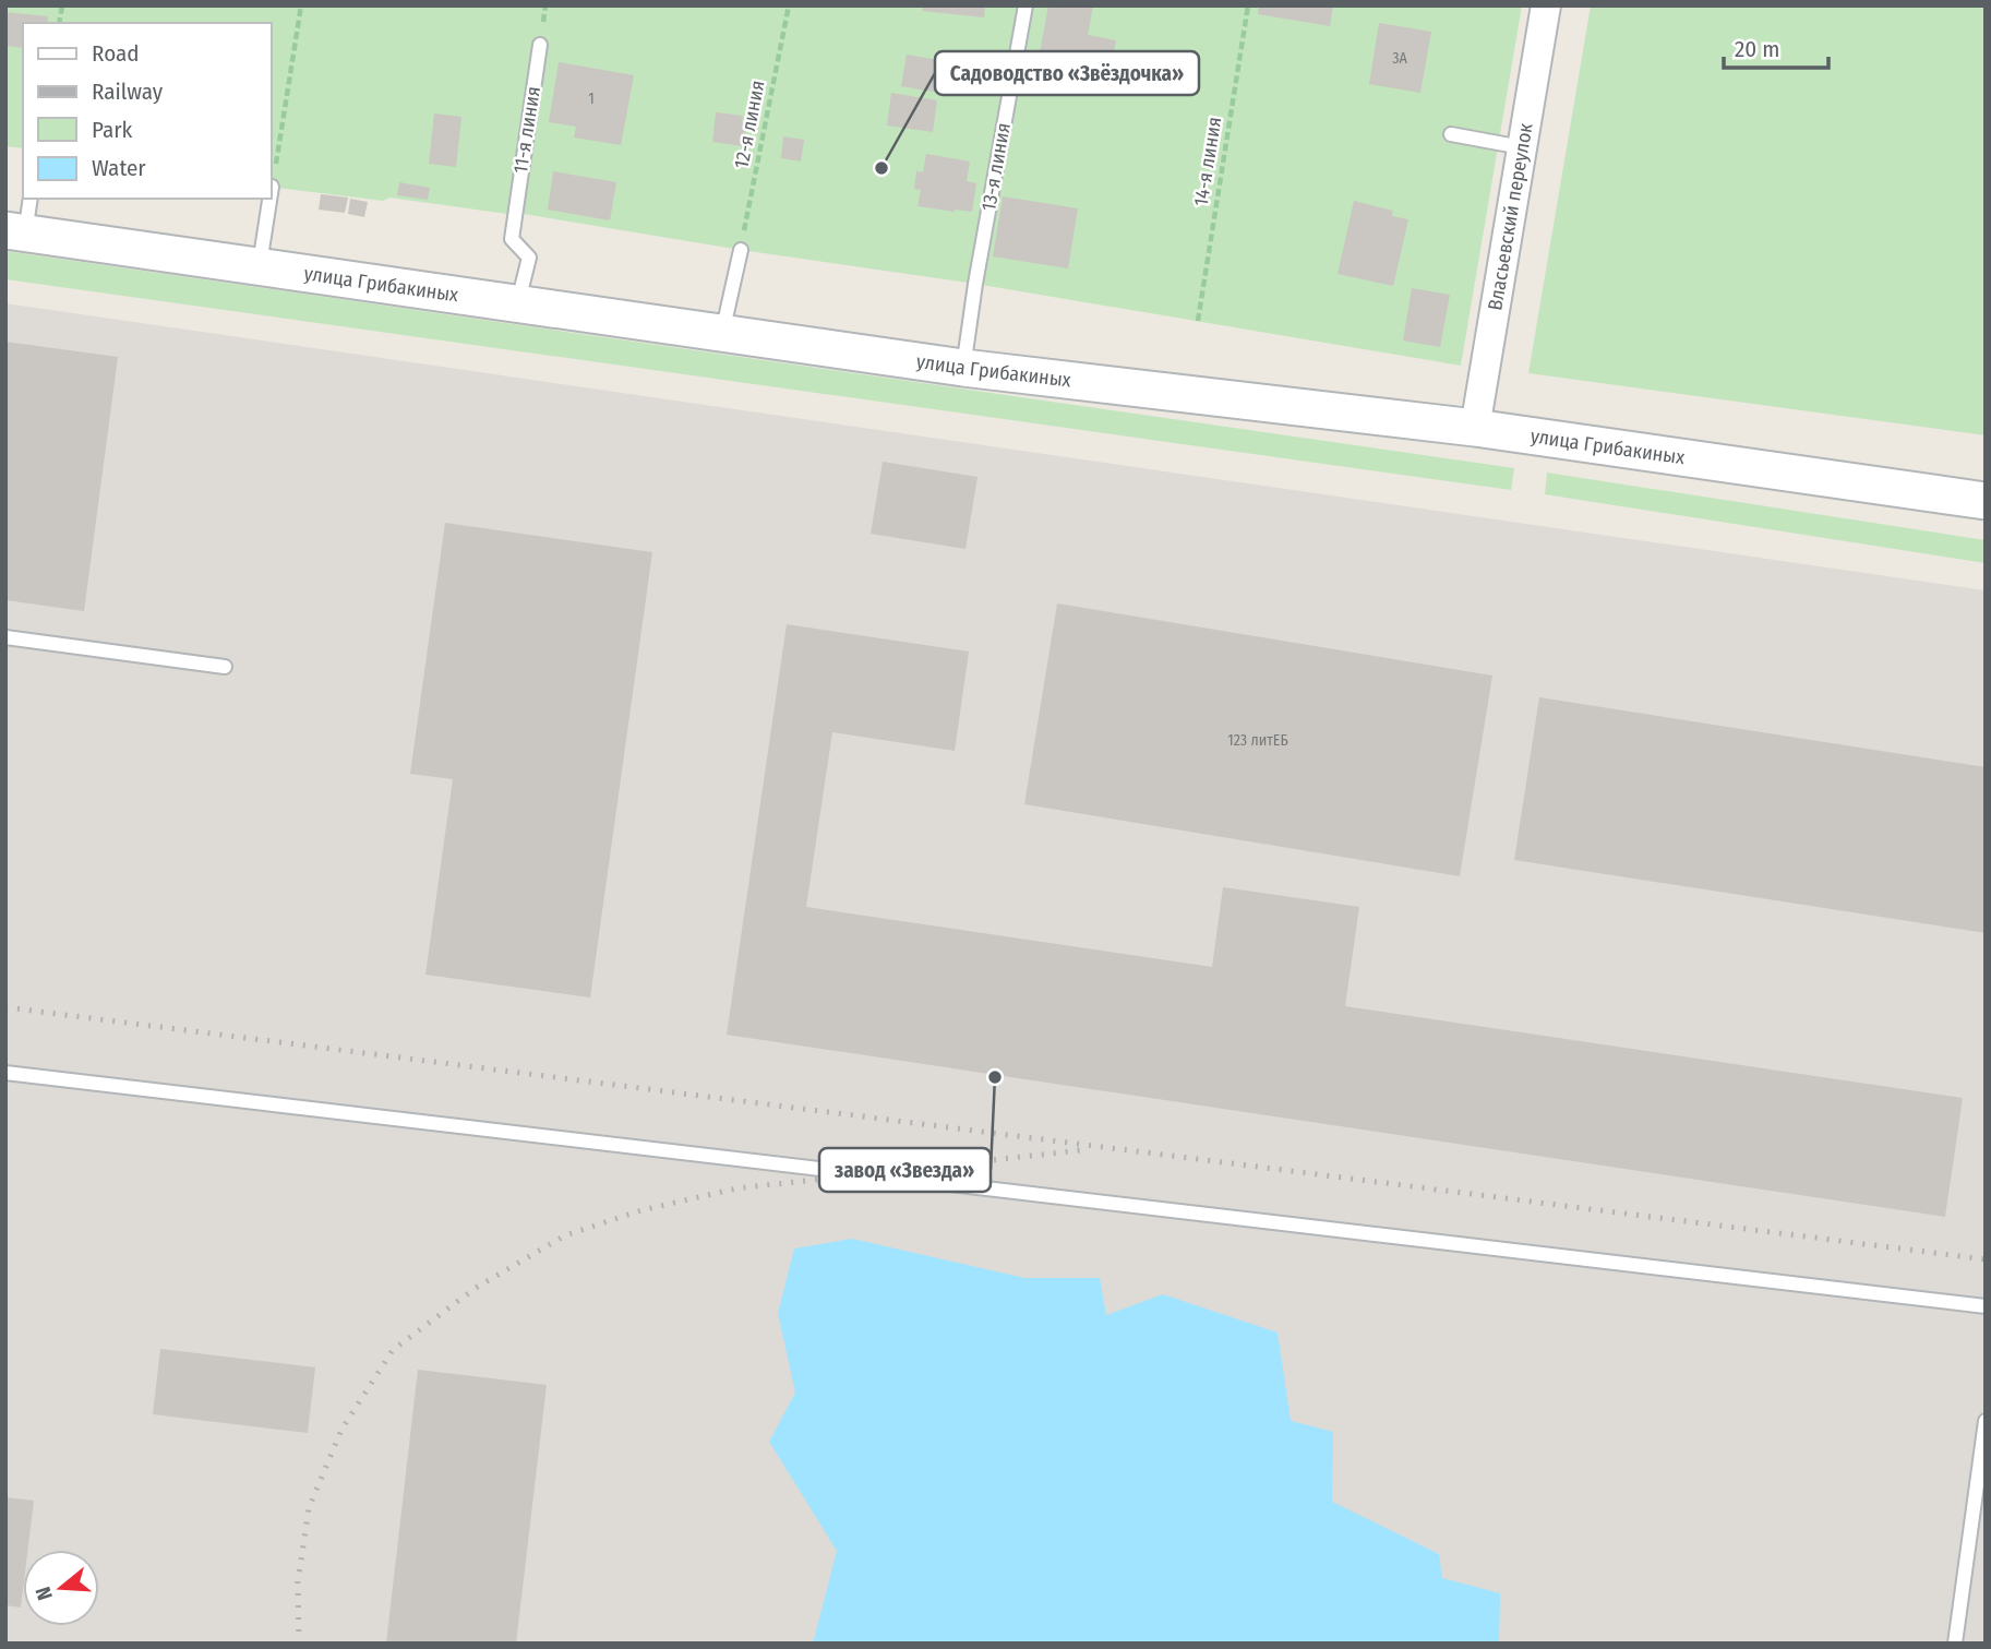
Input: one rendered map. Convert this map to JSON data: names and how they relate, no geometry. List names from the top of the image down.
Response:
{
  "streets": {
    "street": ["Власьевский переулок", "улица Грибакиных"],
    "lane": ["11-я линия", "13-я линия"],
    "path": ["12-я линия", "14-я линия"]
  },
  "crossings": [
    ["11-я линия", "улица Грибакиных"],
    ["13-я линия", "улица Грибакиных"],
    ["Власьевский переулок", "улица Грибакиных"]
  ],
  "places": ["Садоводство «Звёздочка»", "завод «Звезда»"],
  "house_numbers": ["3А", "1", "123 литЕБ"],
  "legend": [
    "Road",
    "Railway",
    "Park",
    "Water"
  ],
  "scale_bar": "20 m",
  "north": "left"
}
